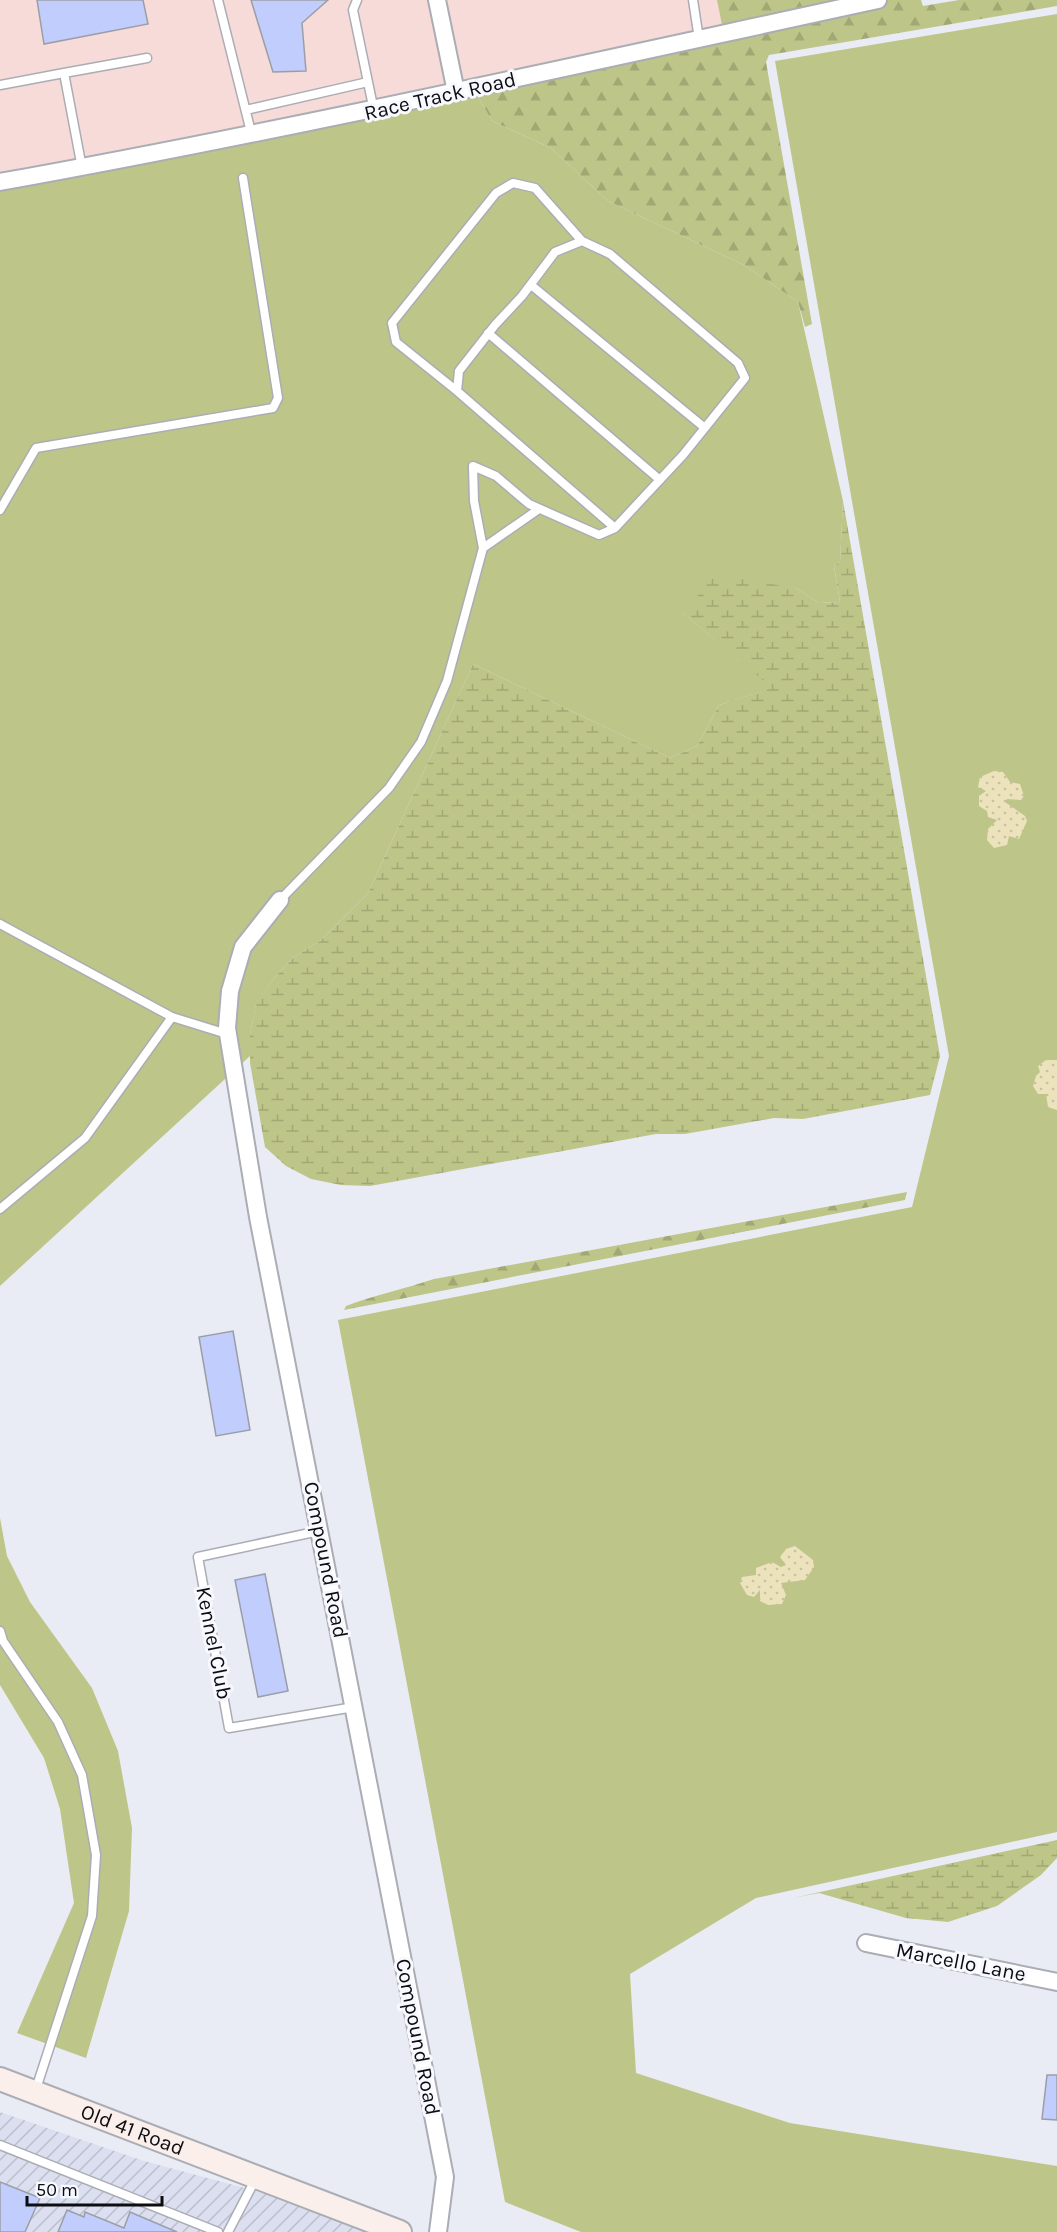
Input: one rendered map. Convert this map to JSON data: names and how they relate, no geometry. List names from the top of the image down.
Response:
{
  "streets": {
    "street": [
      "Race Track Road",
      "Compound Road",
      "Marcello Lane",
      "Old 41 Road"
    ],
    "lane": ["Kennel Club"]
  },
  "crossings": [
    ["Compound Road", "Kennel Club"]
  ],
  "scale_bar": "50 m"
}
